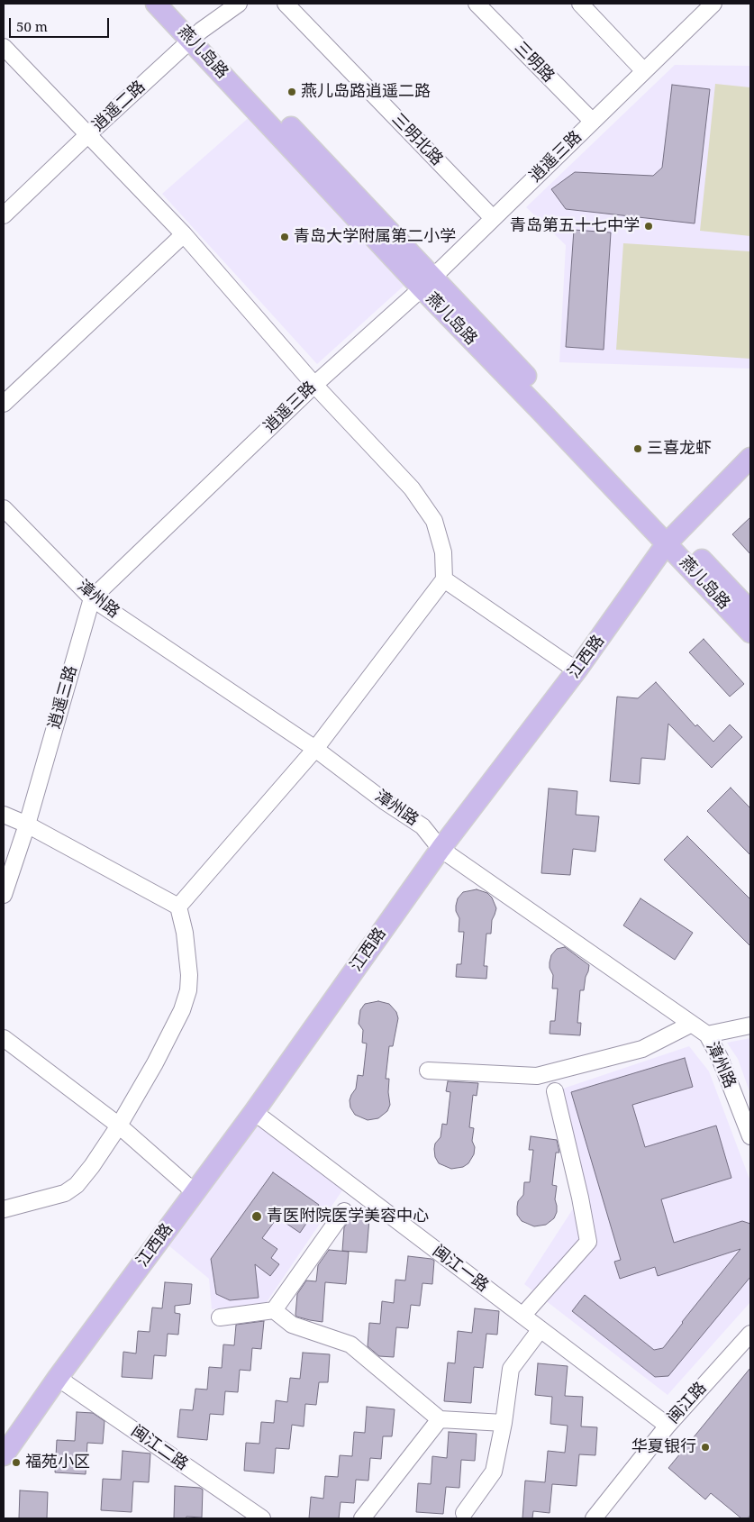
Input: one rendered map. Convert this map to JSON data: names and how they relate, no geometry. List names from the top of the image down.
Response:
{
  "streets": {
    "main road": ["燕儿岛路", "江西路"],
    "street": [
      "三明路",
      "逍遥二路",
      "三明北路",
      "逍遥三路",
      "漳州路",
      "闽江一路",
      "闽江路",
      "闽江二路"
    ]
  },
  "crossings": [
    ["燕儿岛路", "逍遥二路"],
    ["燕儿岛路", "逍遥三路"],
    ["燕儿岛路", "江西路"],
    ["三明路", "逍遥三路"],
    ["三明北路", "逍遥三路"],
    ["逍遥三路", "漳州路"],
    ["漳州路", "江西路"],
    ["江西路", "闽江一路"],
    ["江西路", "闽江二路"],
    ["闽江一路", "闽江路"]
  ],
  "places": [
    "燕儿岛路逍遥二路",
    "青岛第五十七中学",
    "青岛大学附属第二小学",
    "三喜龙虾",
    "青医附院医学美容中心",
    "华夏银行",
    "福苑小区"
  ],
  "scale_bar": "50 m"
}
